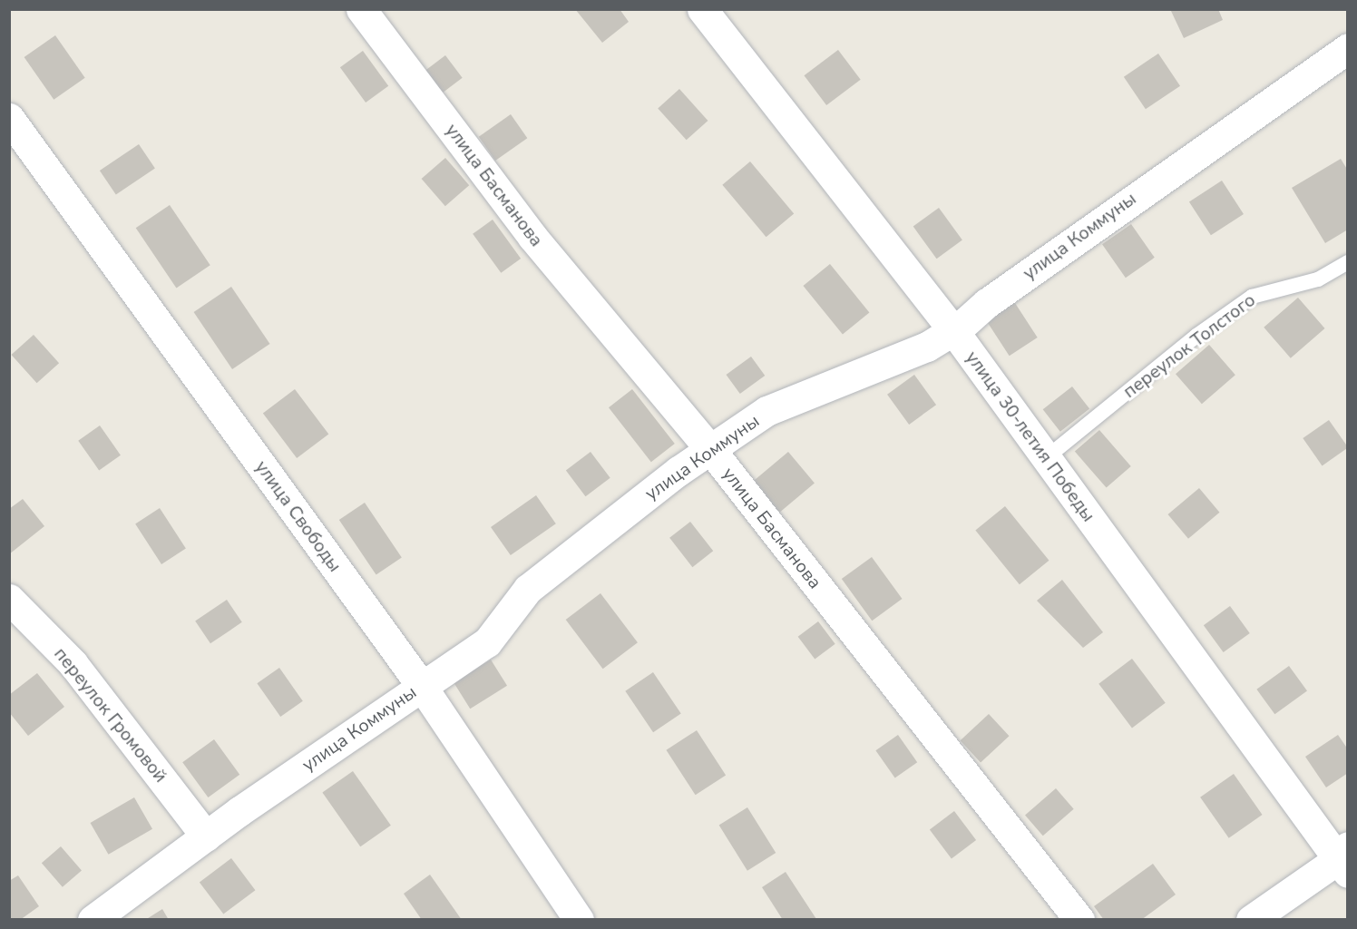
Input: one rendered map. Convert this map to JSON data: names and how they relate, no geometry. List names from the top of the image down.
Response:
{
  "streets": {
    "street": [
      "улица Басманова",
      "улица Коммуны",
      "улица 30-летия Победы",
      "улица Свободы",
      "переулок Громовой"
    ],
    "lane": ["переулок Толстого"]
  },
  "crossings": [
    ["улица Басманова", "улица Коммуны"],
    ["улица Коммуны", "улица 30-летия Победы"],
    ["улица Коммуны", "улица Свободы"],
    ["улица Коммуны", "переулок Громовой"],
    ["переулок Толстого", "улица 30-летия Победы"]
  ]
}
